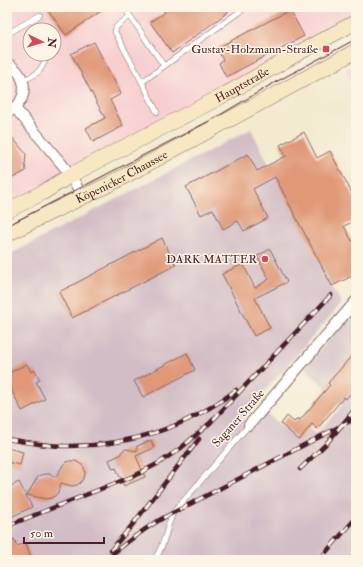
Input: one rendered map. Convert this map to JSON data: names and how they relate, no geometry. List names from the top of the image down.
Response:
{
  "streets": {
    "main road": ["Hauptstraße", "Köpenicker Chaussee"],
    "street": ["Saganer Straße"]
  },
  "crossings": [
    ["Hauptstraße", "Köpenicker Chaussee"]
  ],
  "places": {
    "transit": ["Gustav-Holzmann-Straße"],
    "other": ["DARK MATTER"]
  },
  "scale_bar": "50 m",
  "north": "right"
}
